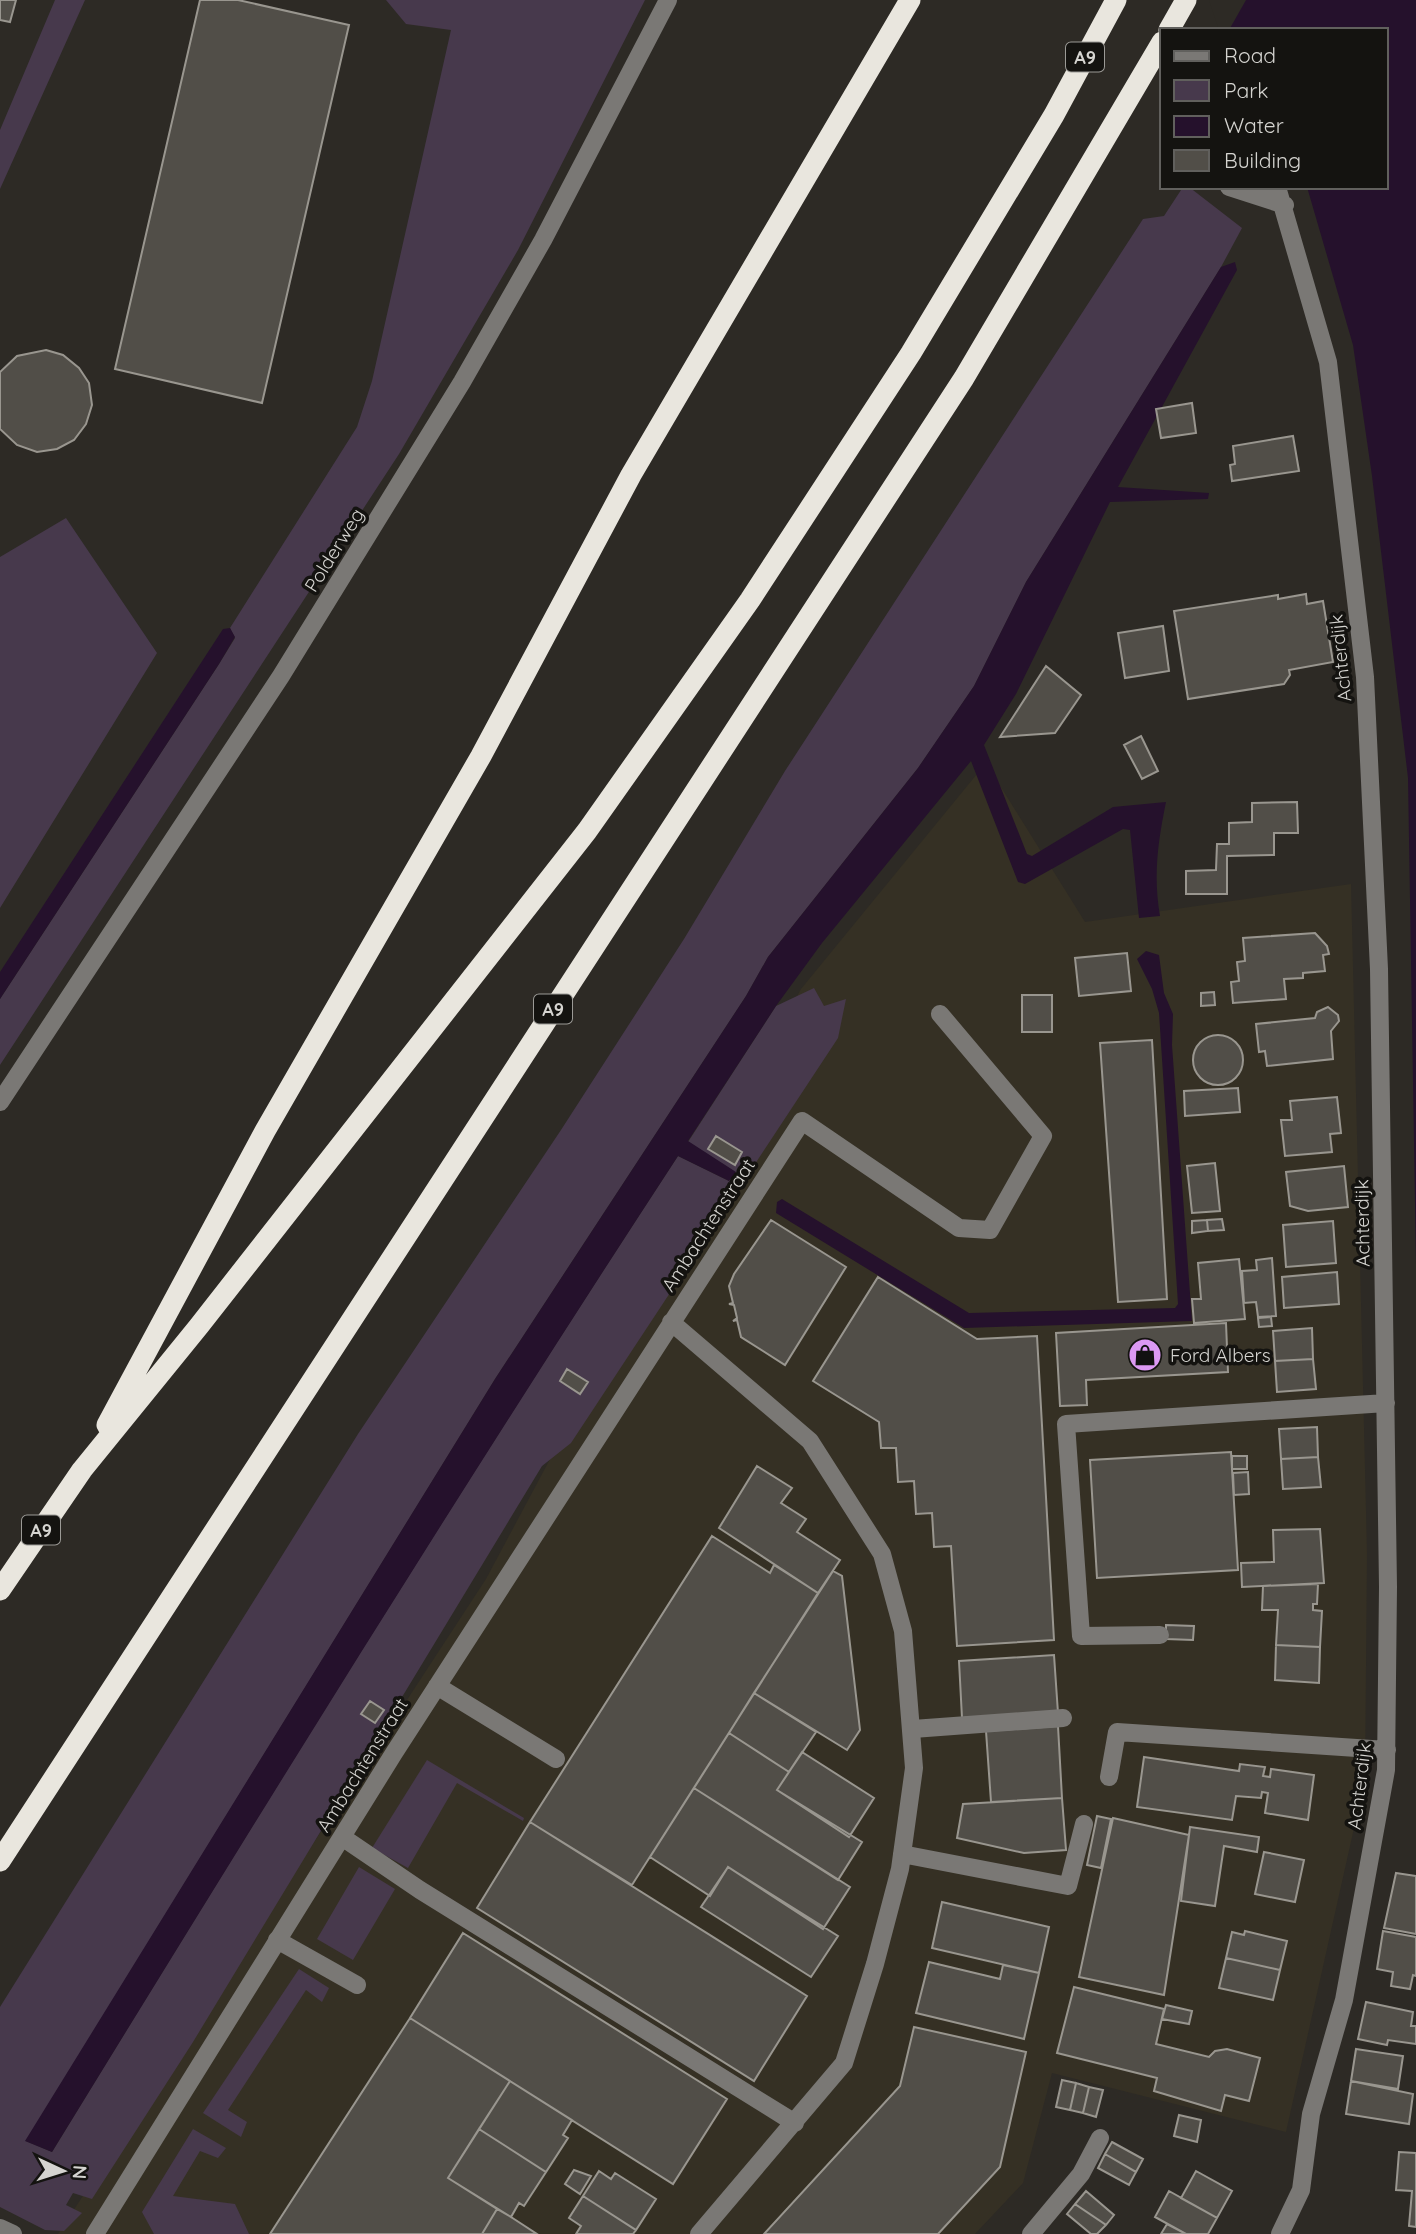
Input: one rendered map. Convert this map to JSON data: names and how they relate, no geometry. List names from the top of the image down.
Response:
{
  "streets": {
    "highway": ["A9"],
    "street": ["Polderweg", "Achterdijk", "Ambachtenstraat"]
  },
  "places": {
    "shop": ["Ford Albers"]
  },
  "legend": [
    "Road",
    "Park",
    "Water",
    "Building"
  ],
  "north": "right"
}
